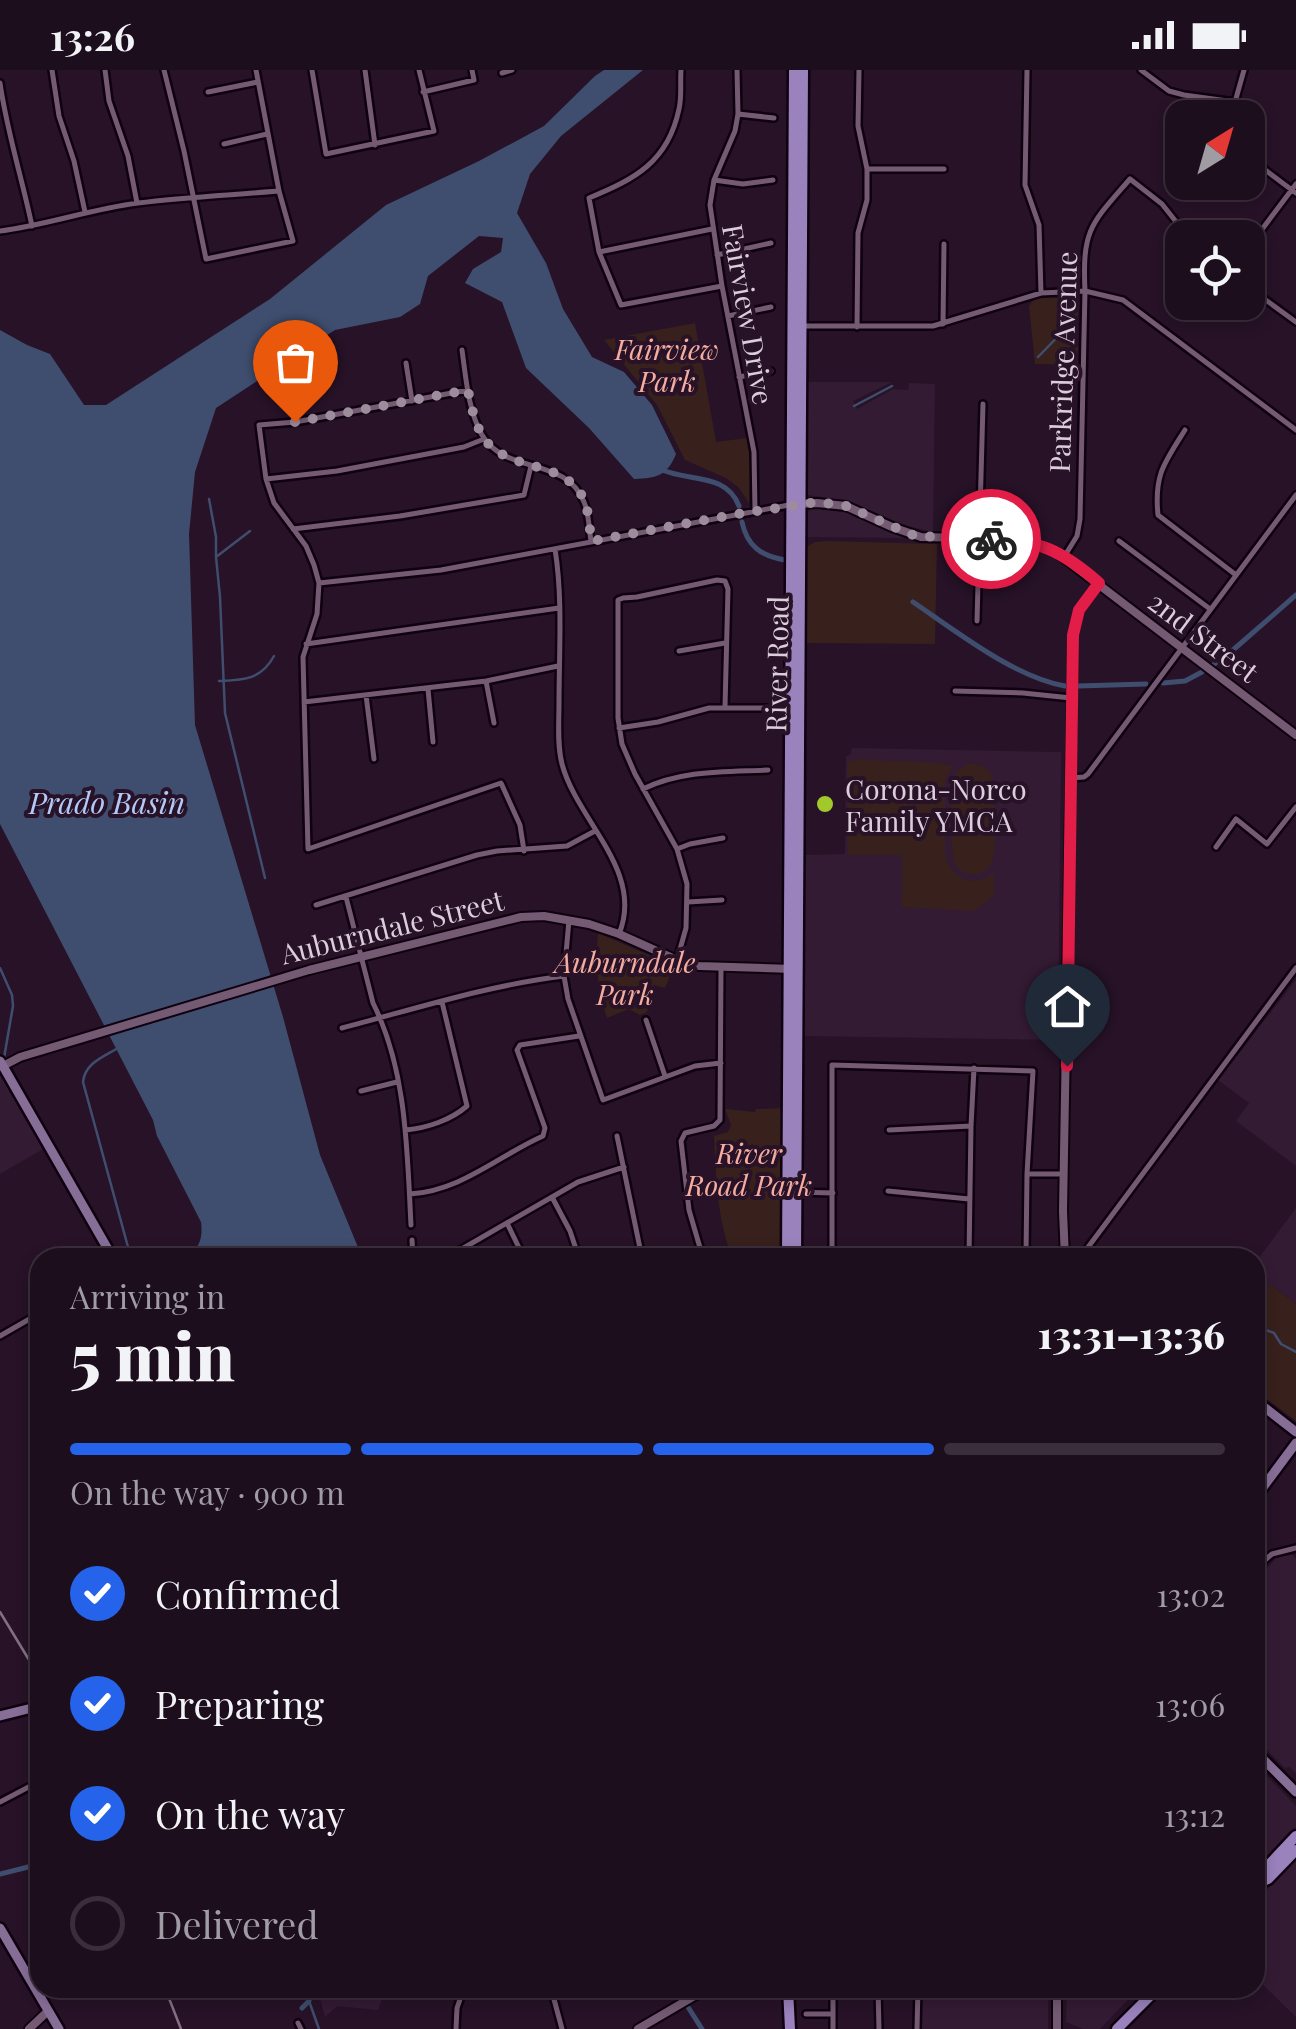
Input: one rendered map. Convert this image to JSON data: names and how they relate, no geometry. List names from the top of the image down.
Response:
{
  "streets": {
    "main road": ["River Road"],
    "street": [
      "Fairview Drive",
      "Parkridge Avenue",
      "2nd Street",
      "Auburndale Street"
    ]
  },
  "crossings": [
    ["Parkridge Avenue", "2nd Street"],
    ["2nd Street", "River Road"],
    ["River Road", "Auburndale Street"]
  ],
  "water": ["Prado Basin"],
  "parks": ["Fairview Park", "Auburndale Park", "River Road Park"],
  "places": ["Corona-Norco Family YMCA"],
  "north": "top right",
  "page": {
    "status": "13:26",
    "heading": ["5 min", "Arriving in", "13:31–13:36"],
    "bar": "On the way · 900 m",
    "list": [
      ["Confirmed", "13:02"],
      ["Preparing", "13:06"],
      ["On the way", "13:12"],
      "Delivered"
    ]
  }
}
